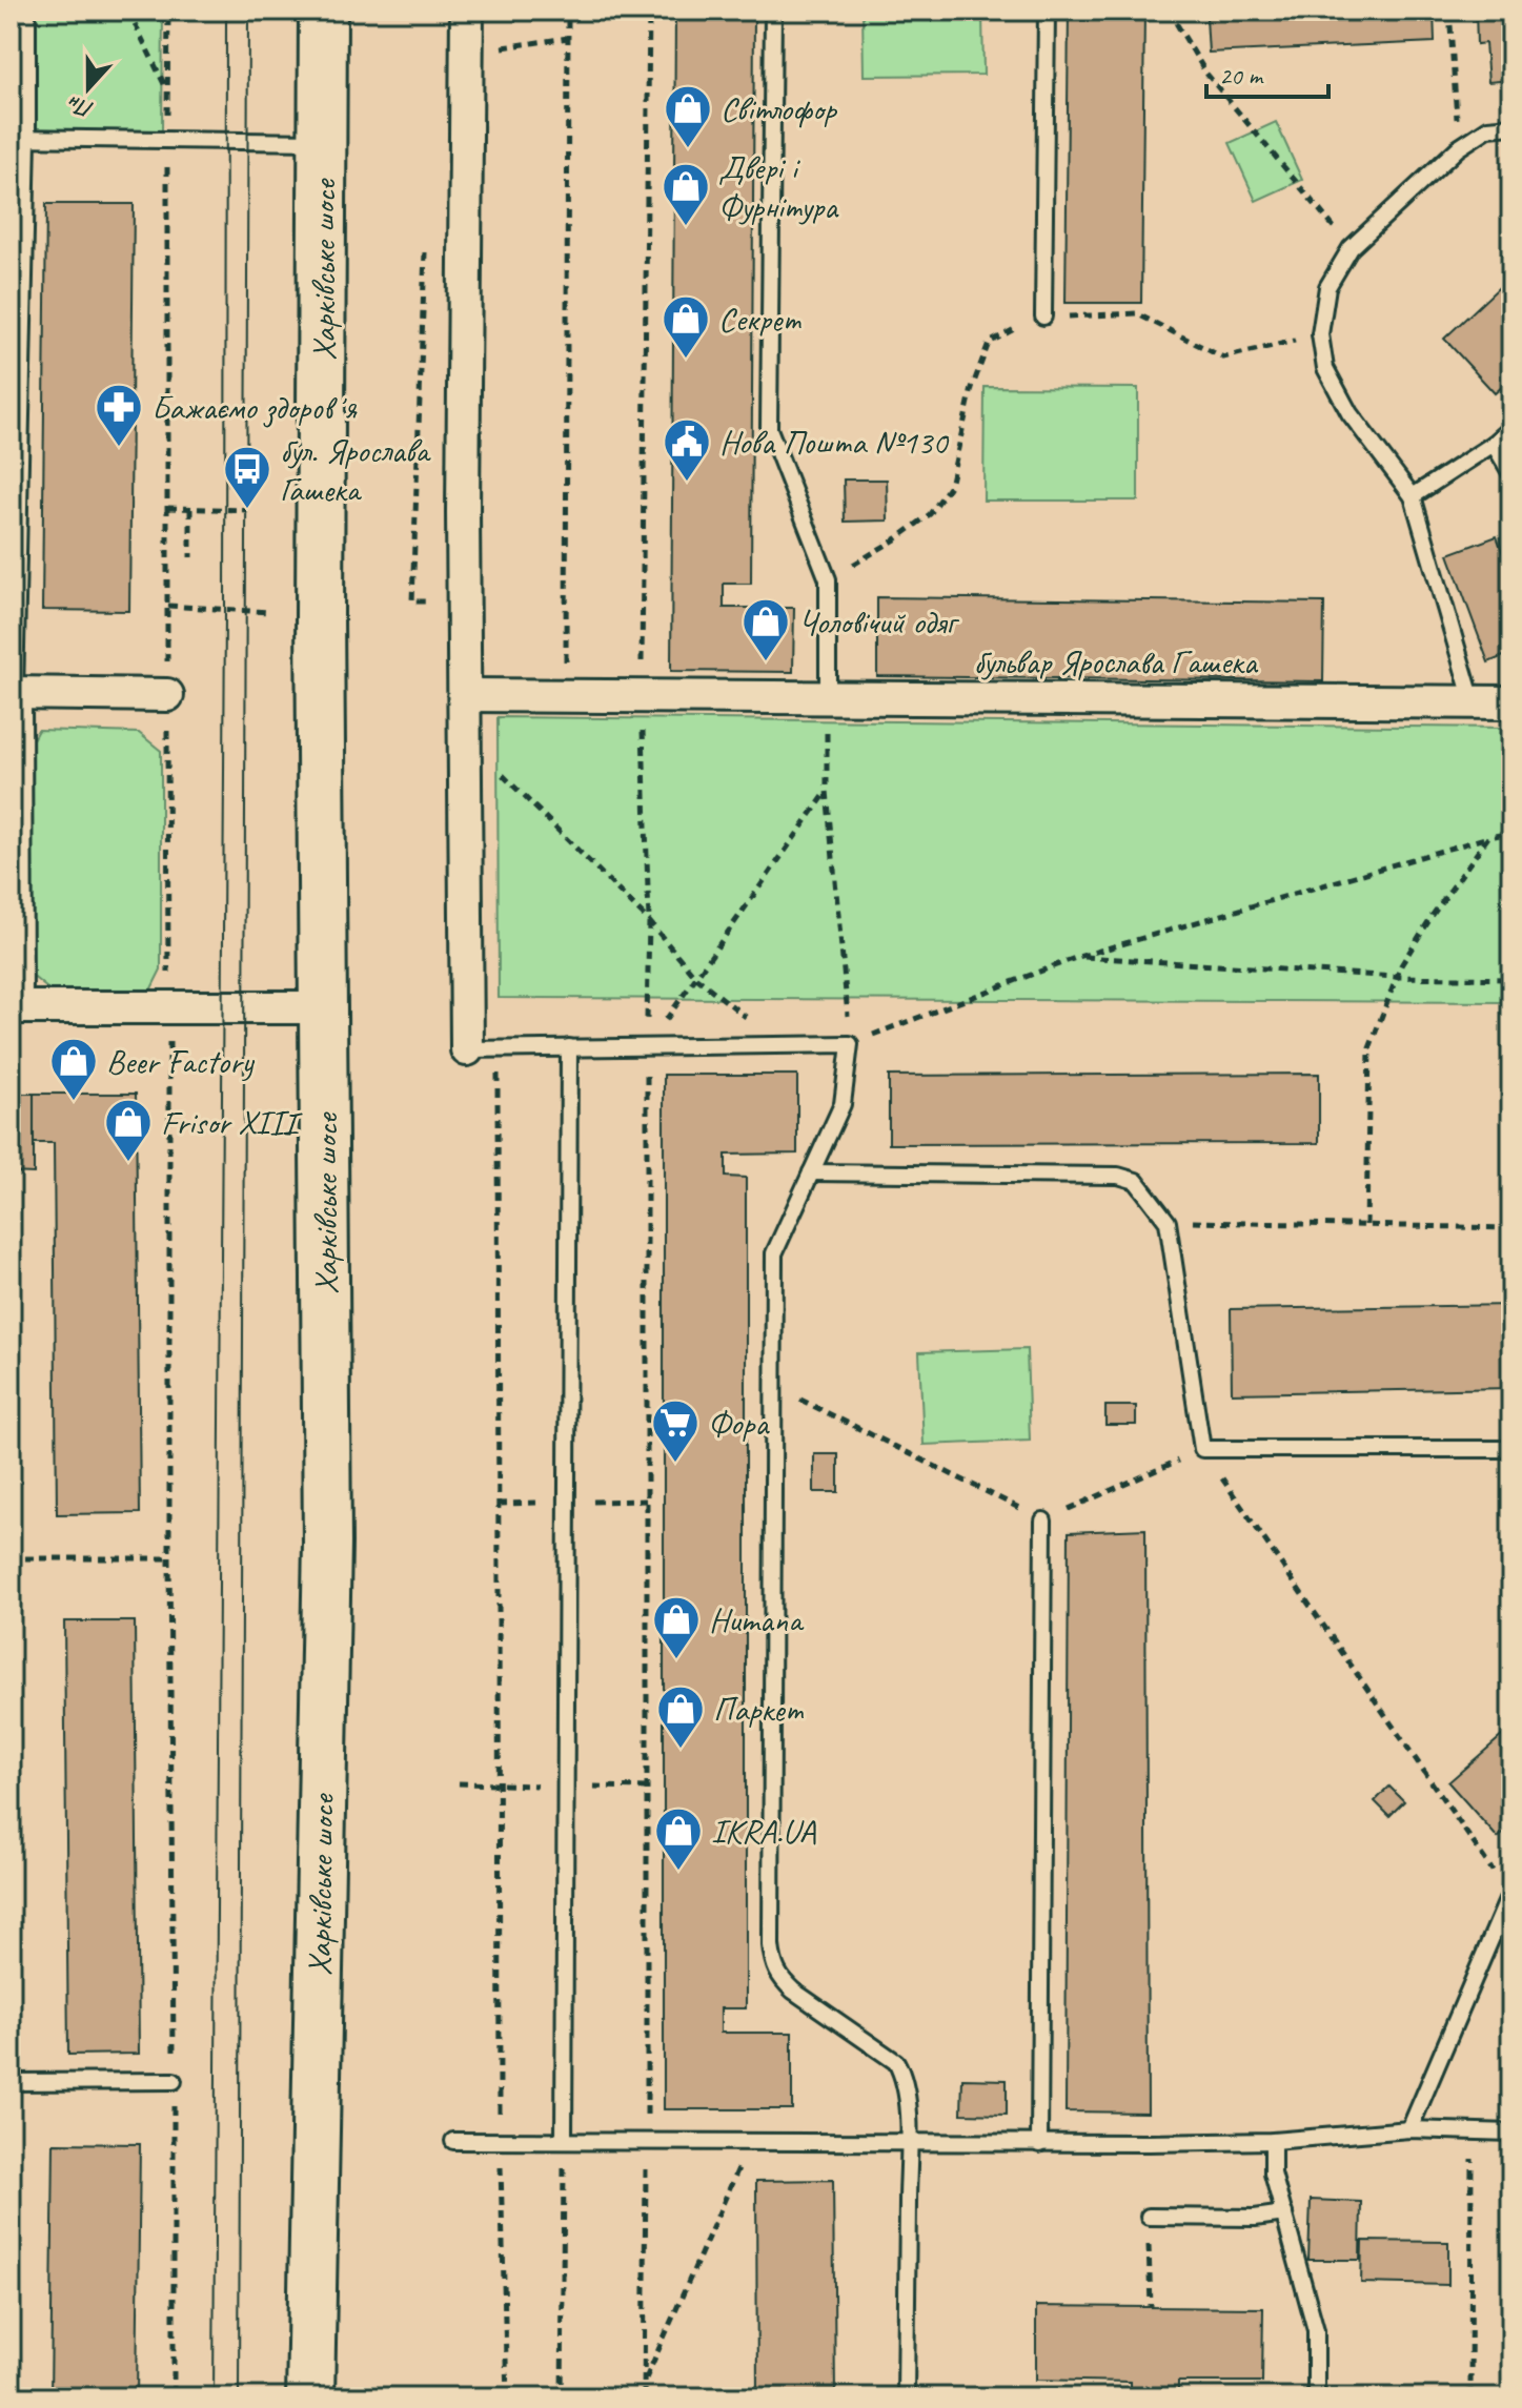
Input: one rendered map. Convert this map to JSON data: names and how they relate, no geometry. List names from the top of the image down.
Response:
{
  "streets": {
    "main road": ["Харківське шосе"],
    "street": ["бульвар Ярослава Гашека"]
  },
  "places": {
    "shop": [
      "Світлофор",
      "Двері і Фурнітура",
      "Секрет",
      "Чоловічий одяг",
      "Beer Factory",
      "Frisor XIII",
      "Humana",
      "Паркет",
      "ІКRA.UA"
    ],
    "pharmacy": ["Бажаємо здоровʼя"],
    "public building": ["Нова Пошта №130"],
    "bus stop": ["бул. Ярослава Гашека"],
    "supermarket": ["Фора"]
  },
  "scale_bar": "20 m",
  "north": "bottom"
}
